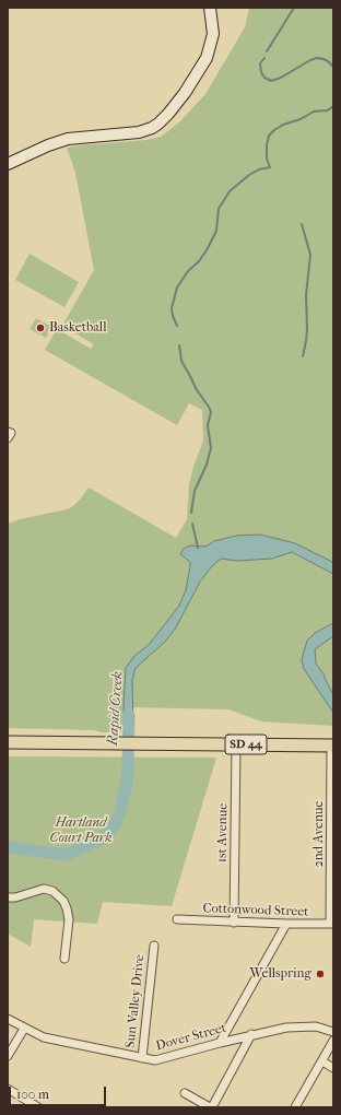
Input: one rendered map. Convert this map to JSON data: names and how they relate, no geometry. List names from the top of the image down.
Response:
{
  "streets": {
    "main road": ["SD 44"],
    "street": [
      "1st Avenue",
      "2nd Avenue",
      "Cottonwood Street",
      "Sun Valley Drive",
      "Dover Street"
    ]
  },
  "crossings": [
    ["SD 44", "1st Avenue"],
    ["SD 44", "2nd Avenue"],
    ["1st Avenue", "Cottonwood Street"],
    ["2nd Avenue", "Cottonwood Street"],
    ["Sun Valley Drive", "Dover Street"]
  ],
  "water": ["Rapid Creek"],
  "parks": ["Hartland Court Park"],
  "places": ["Basketball", "Wellspring"],
  "scale_bar": "100 m"
}
